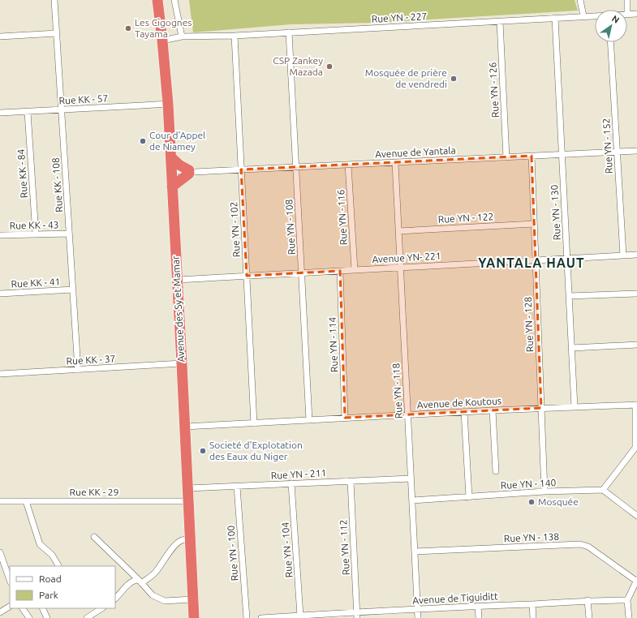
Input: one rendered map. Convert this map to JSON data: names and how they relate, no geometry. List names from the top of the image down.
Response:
{
  "streets": {
    "highway": ["Avenue des Sy et Mamar"],
    "street": [
      "Rue YN - 227",
      "Rue YN - 126",
      "Rue KK - 57",
      "Rue YN - 152",
      "Avenue de Yantala",
      "Rue KK - 84",
      "Rue KK - 108",
      "Rue YN - 130",
      "Rue YN - 116",
      "Rue YN - 122",
      "Rue KK - 43",
      "Rue YN - 108",
      "Rue YN - 102",
      "Avenue YN- 221",
      "Rue KK - 41",
      "Rue YN - 128",
      "Rue YN - 114",
      "Rue KK - 37",
      "Rue YN - 118",
      "Avenue de Koutous",
      "Rue YN - 211",
      "Rue YN - 140",
      "Rue KK - 29",
      "Rue YN - 138",
      "Rue YN - 112",
      "Rue YN - 104",
      "Rue YN - 100",
      "Avenue de Tiguiditt"
    ]
  },
  "crossings": [
    ["Rue YN - 227", "Rue YN - 126"],
    ["Rue YN - 227", "Rue YN - 130"],
    ["Rue YN - 227", "Rue YN - 108"],
    ["Rue YN - 227", "Rue YN - 102"],
    ["Rue YN - 227", "Avenue des Sy et Mamar"],
    ["Rue YN - 126", "Avenue de Yantala"],
    ["Rue KK - 57", "Rue KK - 84"],
    ["Rue KK - 57", "Rue KK - 108"],
    ["Rue KK - 57", "Avenue des Sy et Mamar"],
    ["Rue YN - 152", "Avenue de Yantala"],
    ["Rue YN - 152", "Avenue YN- 221"],
    ["Avenue de Yantala", "Rue YN - 130"],
    ["Avenue de Yantala", "Rue YN - 116"],
    ["Avenue de Yantala", "Rue YN - 108"],
    ["Avenue de Yantala", "Rue YN - 102"],
    ["Avenue de Yantala", "Avenue des Sy et Mamar"],
    ["Avenue de Yantala", "Rue YN - 128"],
    ["Avenue de Yantala", "Rue YN - 118"],
    ["Rue KK - 84", "Rue KK - 43"],
    ["Rue KK - 108", "Rue KK - 43"],
    ["Rue KK - 108", "Rue KK - 41"],
    ["Rue KK - 108", "Rue KK - 37"],
    ["Rue YN - 130", "Avenue YN- 221"],
    ["Rue YN - 130", "Avenue de Koutous"],
    ["Rue YN - 116", "Avenue YN- 221"],
    ["Rue YN - 122", "Rue YN - 128"],
    ["Rue YN - 122", "Rue YN - 118"],
    ["Rue YN - 108", "Avenue YN- 221"],
    ["Rue YN - 108", "Avenue de Koutous"],
    ["Rue YN - 102", "Avenue YN- 221"],
    ["Rue YN - 102", "Avenue de Koutous"],
    ["Avenue YN- 221", "Avenue des Sy et Mamar"],
    ["Avenue YN- 221", "Rue YN - 128"],
    ["Avenue YN- 221", "Rue YN - 114"],
    ["Avenue YN- 221", "Rue YN - 118"],
    ["Avenue des Sy et Mamar", "Rue KK - 37"],
    ["Avenue des Sy et Mamar", "Avenue de Koutous"],
    ["Avenue des Sy et Mamar", "Rue YN - 211"],
    ["Avenue des Sy et Mamar", "Rue KK - 29"],
    ["Rue YN - 128", "Avenue de Koutous"],
    ["Rue YN - 128", "Rue YN - 140"],
    ["Rue YN - 114", "Avenue de Koutous"],
    ["Rue YN - 118", "Avenue de Koutous"],
    ["Rue YN - 118", "Rue YN - 211"],
    ["Rue YN - 118", "Rue YN - 140"],
    ["Rue YN - 118", "Rue YN - 138"],
    ["Rue YN - 118", "Avenue de Tiguiditt"],
    ["Rue YN - 211", "Rue YN - 112"],
    ["Rue YN - 211", "Rue YN - 104"],
    ["Rue YN - 211", "Rue YN - 100"],
    ["Rue YN - 112", "Avenue de Tiguiditt"],
    ["Rue YN - 104", "Avenue de Tiguiditt"]
  ],
  "districts": ["YANTALA HAUT"],
  "places": [
    "Les Cigognes Tayama",
    "CSP Zankey Mazada",
    "Mosquée de prière de vendredi",
    "Cour d'Appel de Niamey",
    "Societé d'Explotation des Eaux du Niger",
    "Mosquée"
  ],
  "legend": ["Road", "Park"],
  "north": "top right"
}
